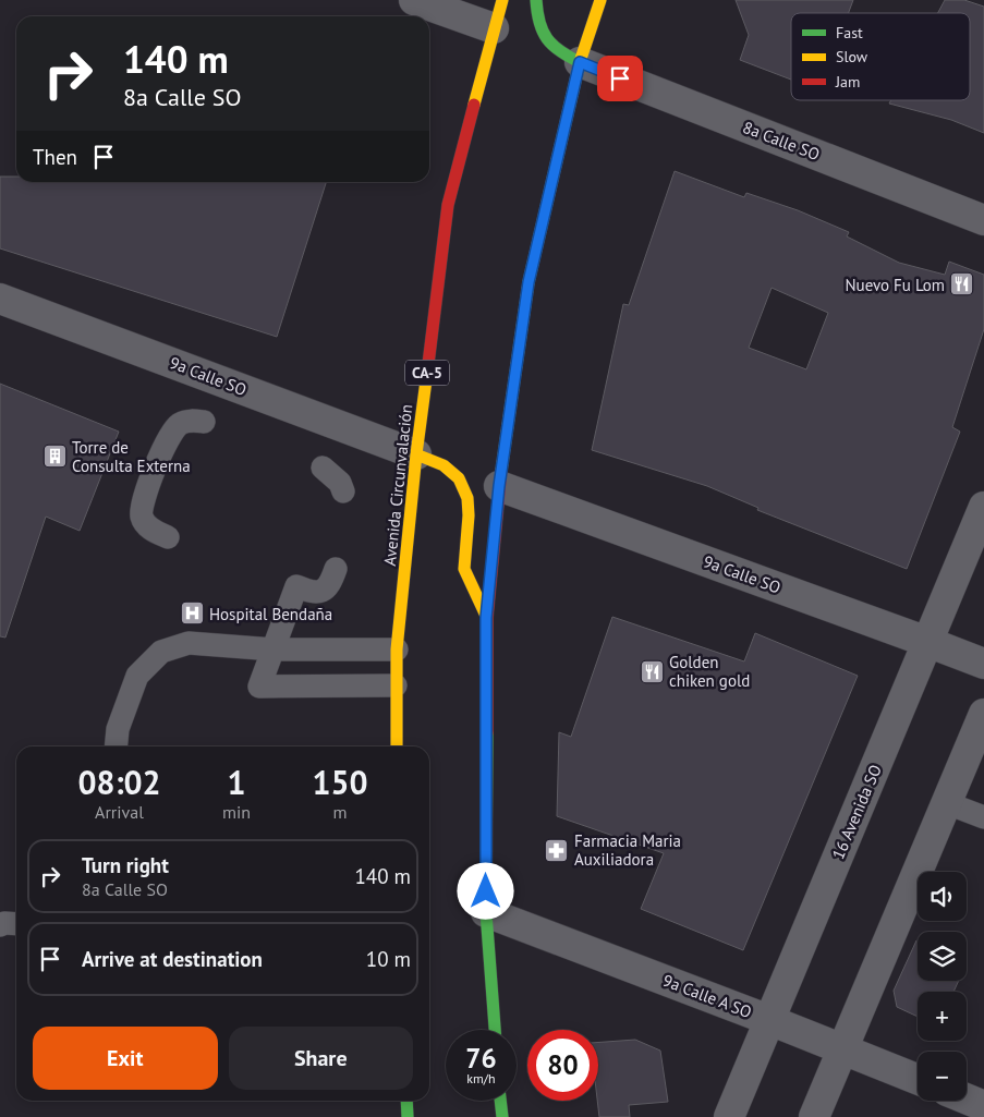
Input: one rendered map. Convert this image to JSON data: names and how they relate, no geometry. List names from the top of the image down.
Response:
{
  "streets": {
    "highway": ["CA-5", "Avenida Circunvalación"],
    "street": [
      "8a Calle SO",
      "9a Calle SO",
      "16 Avenida SO",
      "9a Calle A SO"
    ]
  },
  "crossings": [
    ["9a Calle SO", "Avenida Circunvalación"],
    ["9a Calle SO", "16 Avenida SO"],
    ["16 Avenida SO", "9a Calle A SO"]
  ],
  "places": {
    "restaurant": ["Nuevo Fu Lom", "Golden chiken gold"],
    "building": ["Torre de Consulta Externa"],
    "hospital": ["Hospital Bendaña"],
    "pharmacy": ["Farmacia Maria Auxiliadora"]
  },
  "legend": ["Fast", "Slow", "Jam"],
  "page": {
    "turn": ["140 m", "8a Calle SO"],
    "then": "Then",
    "eta": [
      "08:02",
      "Arrival",
      "1",
      "min",
      "150",
      "m"
    ],
    "list": [
      {
        "name": "Turn right",
        "note": "8a Calle SO",
        "value": "140 m"
      },
      {
        "name": "Arrive at destination",
        "value": "10 m"
      }
    ],
    "map_buttons": ["+", "−"],
    "buttons": ["Exit", "Share"],
    "speed": "76 km/h",
    "limit": "80"
  }
}
